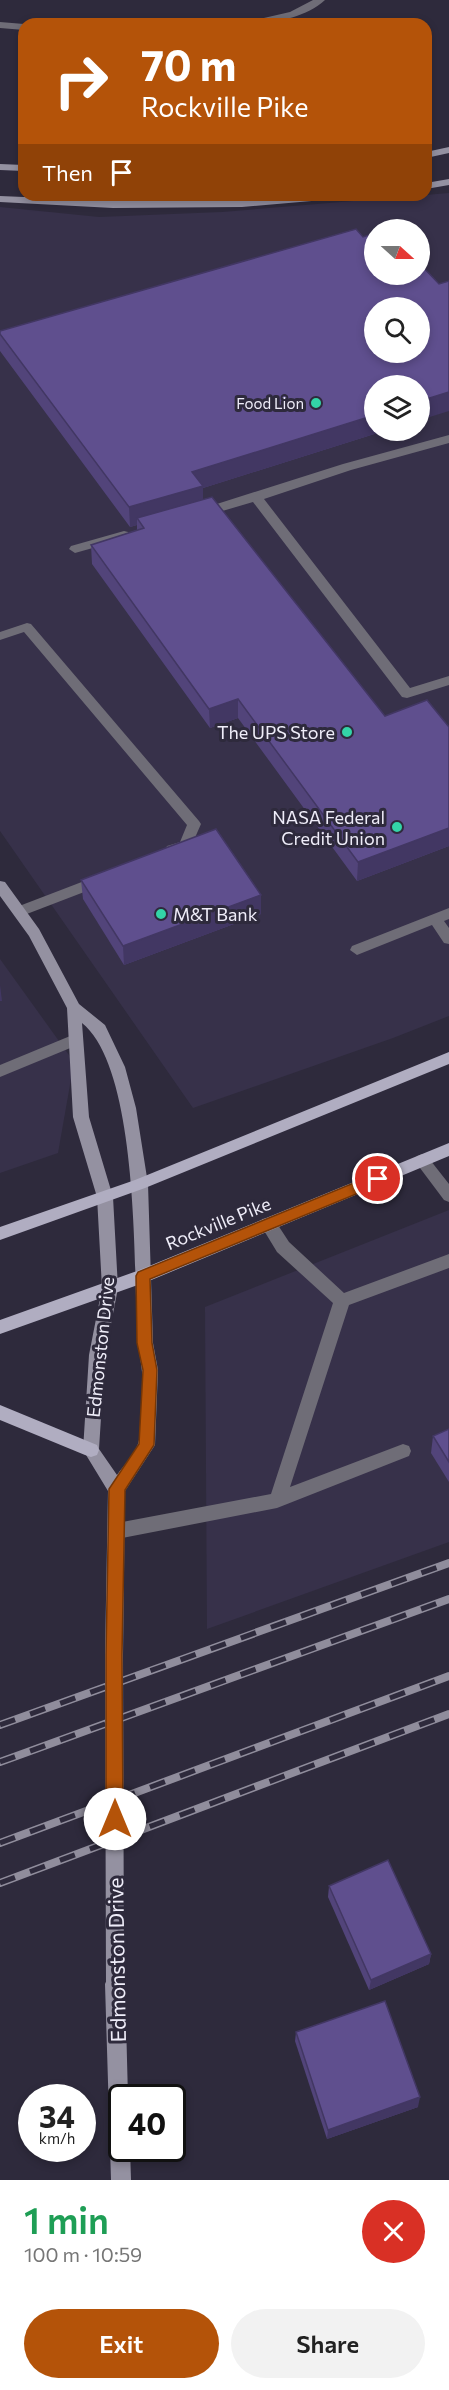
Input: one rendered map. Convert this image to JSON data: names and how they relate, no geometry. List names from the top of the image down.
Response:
{
  "streets": {
    "main road": ["Rockville Pike"],
    "street": ["Edmonston Drive"]
  },
  "crossings": [
    ["Rockville Pike", "Edmonston Drive"]
  ],
  "places": [
    "Food Lion",
    "The UPS Store",
    "NASA Federal Credit Union",
    "M&T Bank"
  ],
  "north": "right",
  "page": {
    "turn": ["70 m", "Rockville Pike"],
    "then": "Then",
    "speed": "34 km/h",
    "limit": "40",
    "heading": ["1 min", "100 m · 10:59"],
    "buttons": ["Exit", "Share"]
  }
}
